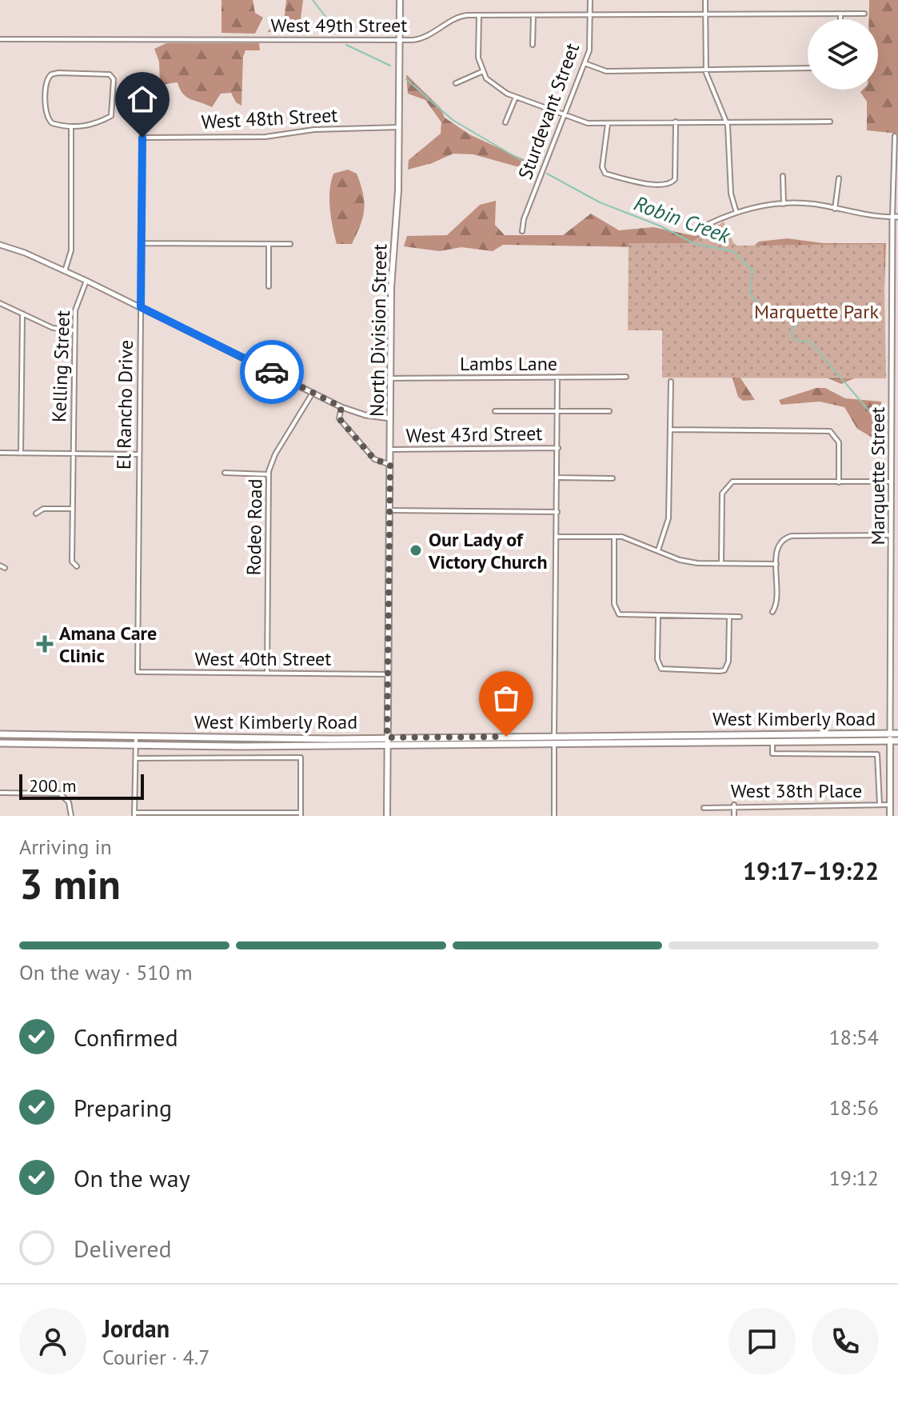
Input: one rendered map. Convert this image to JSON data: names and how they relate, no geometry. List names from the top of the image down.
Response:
{
  "streets": {
    "main road": ["North Division Street", "Marquette Street", "West Kimberly Road"],
    "street": [
      "West 49th Street",
      "Sturdevant Street",
      "West 48th Street",
      "Lambs Lane",
      "Kelling Street",
      "El Rancho Drive",
      "West 43rd Street",
      "Rodeo Road",
      "West 40th Street",
      "West 38th Place"
    ]
  },
  "crossings": [
    ["West 49th Street", "Sturdevant Street"],
    ["West 49th Street", "North Division Street"],
    ["West 48th Street", "North Division Street"],
    ["West 48th Street", "El Rancho Drive"],
    ["North Division Street", "Lambs Lane"],
    ["North Division Street", "West 43rd Street"],
    ["North Division Street", "West 40th Street"],
    ["North Division Street", "West Kimberly Road"],
    ["El Rancho Drive", "West 40th Street"],
    ["Marquette Street", "West Kimberly Road"],
    ["Marquette Street", "West 38th Place"],
    ["Rodeo Road", "West 40th Street"],
    ["West Kimberly Road", "West 38th Place"]
  ],
  "water": ["Robin Creek"],
  "parks": ["Marquette Park"],
  "places": {
    "other": ["Our Lady of Victory Church"],
    "health": ["Amana Care Clinic"]
  },
  "scale_bar": "200 m",
  "page": {
    "scale": "200 m",
    "heading": ["3 min", "Arriving in", "19:17–19:22"],
    "panel": ["Jordan", "Courier · 4.7"],
    "bar": "On the way · 510 m",
    "list": [
      ["Confirmed", "18:54"],
      ["Preparing", "18:56"],
      ["On the way", "19:12"],
      "Delivered"
    ]
  }
}
